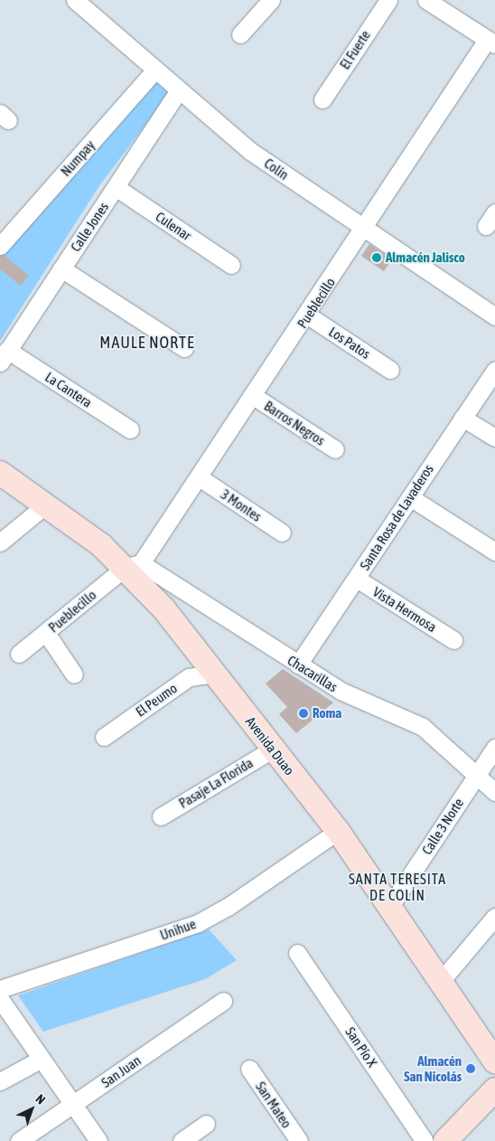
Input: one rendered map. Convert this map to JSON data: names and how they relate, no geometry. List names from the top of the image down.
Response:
{
  "streets": {
    "street": [
      "El Fuerte",
      "Numpay",
      "Colín",
      "Culenar",
      "Calle Jones",
      "Pueblecillo",
      "Los Patos",
      "La Cantera",
      "Barros Negros",
      "3 Montes",
      "Santa Rosa de Lavaderos",
      "Vista Hermosa",
      "Chacarillas",
      "El Peumo",
      "Avenida Duao",
      "Pasaje La Florida",
      "Calle 3 Norte",
      "Unihue",
      "San Pío X",
      "San Juan",
      "San Mateo"
    ]
  },
  "crossings": [
    ["Numpay", "Colín"],
    ["Colín", "Calle Jones"],
    ["Colín", "Pueblecillo"],
    ["Culenar", "Calle Jones"],
    ["Calle Jones", "La Cantera"],
    ["Pueblecillo", "Los Patos"],
    ["Pueblecillo", "Barros Negros"],
    ["Pueblecillo", "3 Montes"],
    ["Pueblecillo", "Chacarillas"],
    ["Pueblecillo", "Avenida Duao"],
    ["Santa Rosa de Lavaderos", "Vista Hermosa"],
    ["Santa Rosa de Lavaderos", "Chacarillas"],
    ["Chacarillas", "Avenida Duao"],
    ["Chacarillas", "Calle 3 Norte"],
    ["El Peumo", "Avenida Duao"],
    ["Avenida Duao", "Pasaje La Florida"],
    ["Avenida Duao", "Calle 3 Norte"],
    ["Avenida Duao", "Unihue"]
  ],
  "districts": ["MAULE NORTE", "SANTA TERESITA DE COLÍN"],
  "places": ["Almacén Jalisco", "Roma", "Almacén San Nicolás"],
  "north": "top right"
}
